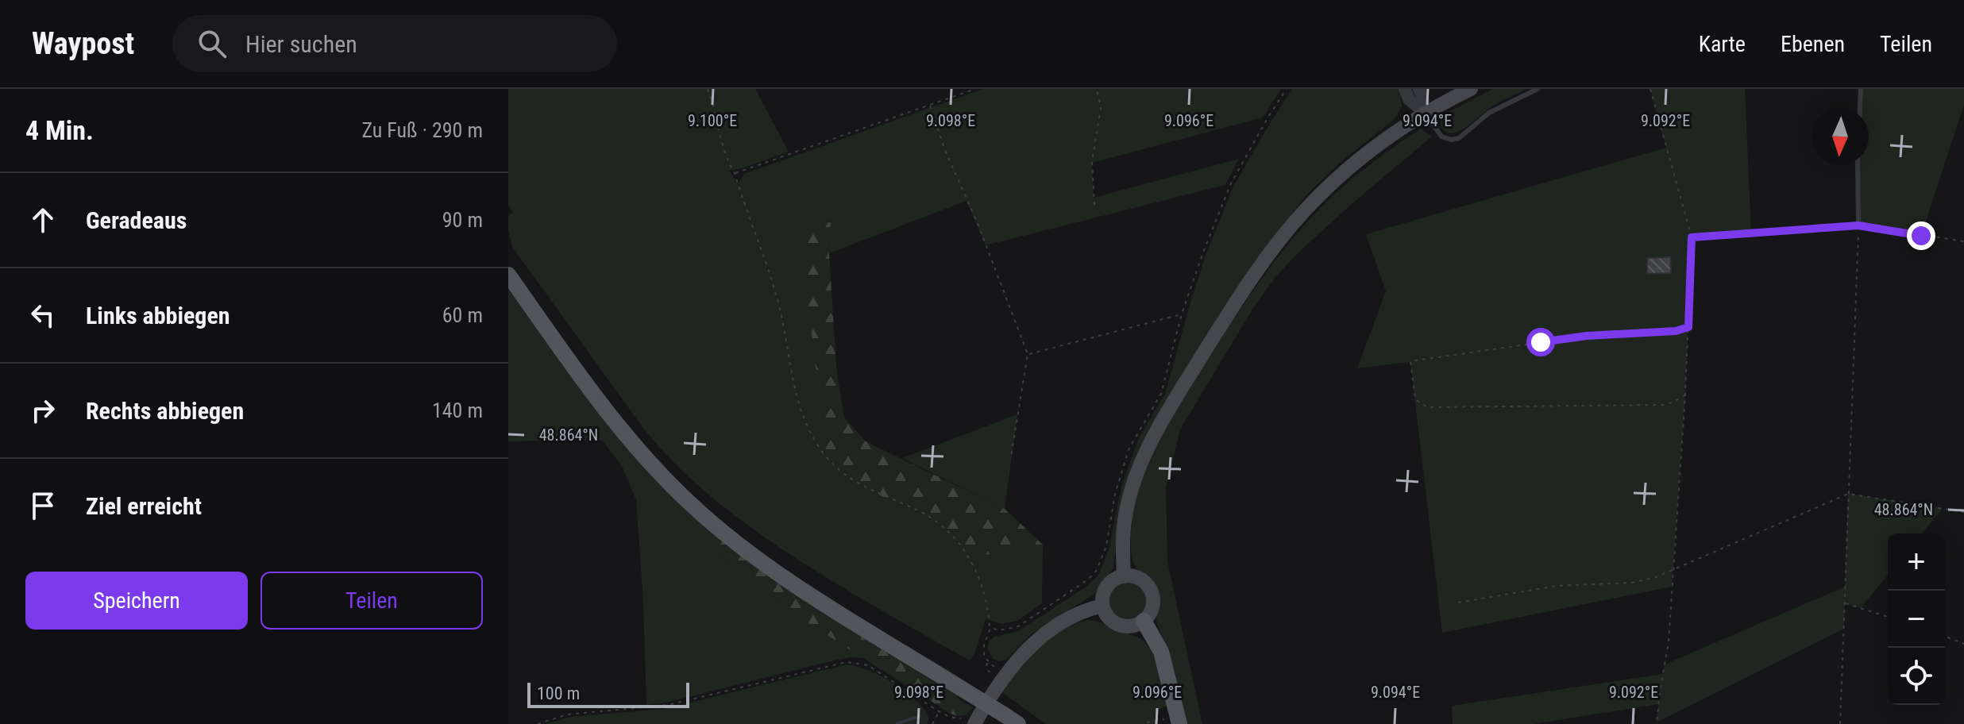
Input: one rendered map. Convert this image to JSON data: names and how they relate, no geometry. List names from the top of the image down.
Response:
{
  "scale_bar": "100 m",
  "north": "bottom",
  "page": {
    "header": "Waypost",
    "search": "Hier suchen",
    "nav": ["Karte", "Ebenen", "Teilen"],
    "heading": ["4 Min.", "Zu Fuß · 290 m"],
    "list": [
      ["Geradeaus", "90 m"],
      ["Links abbiegen", "60 m"],
      ["Rechts abbiegen", "140 m"],
      "Ziel erreicht"
    ],
    "map_buttons": ["+", "−"],
    "buttons": ["Speichern", "Teilen"],
    "scale": "100 m"
  },
  "coordinates": [
    "9.100°E",
    "9.098°E",
    "9.096°E",
    "9.094°E",
    "9.092°E",
    "48.864°N"
  ]
}
